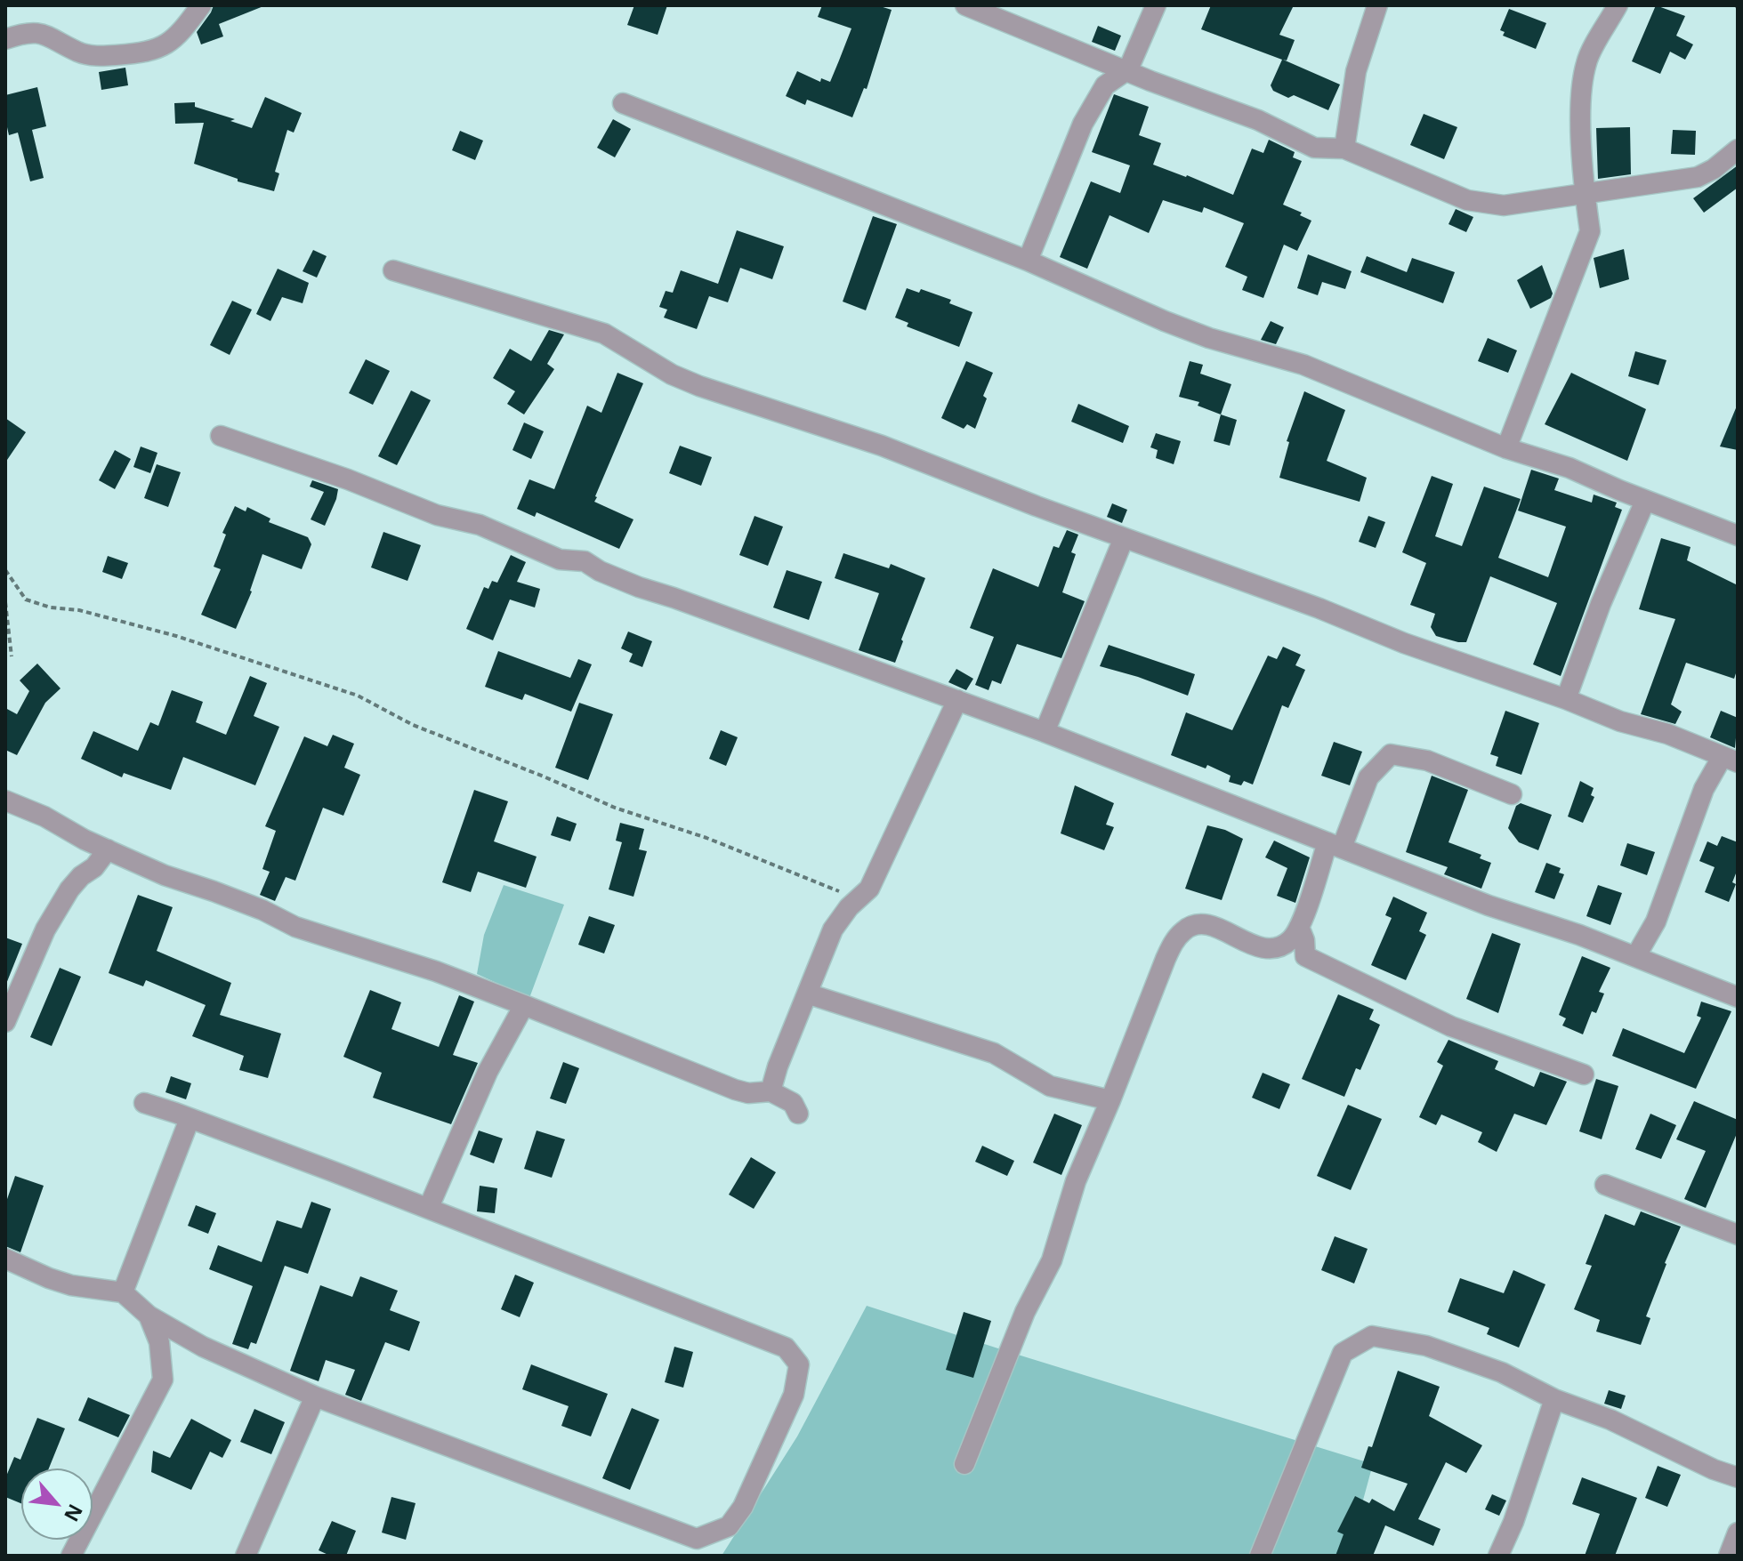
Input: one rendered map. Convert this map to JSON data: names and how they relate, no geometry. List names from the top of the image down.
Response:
{
  "north": "bottom right"
}
